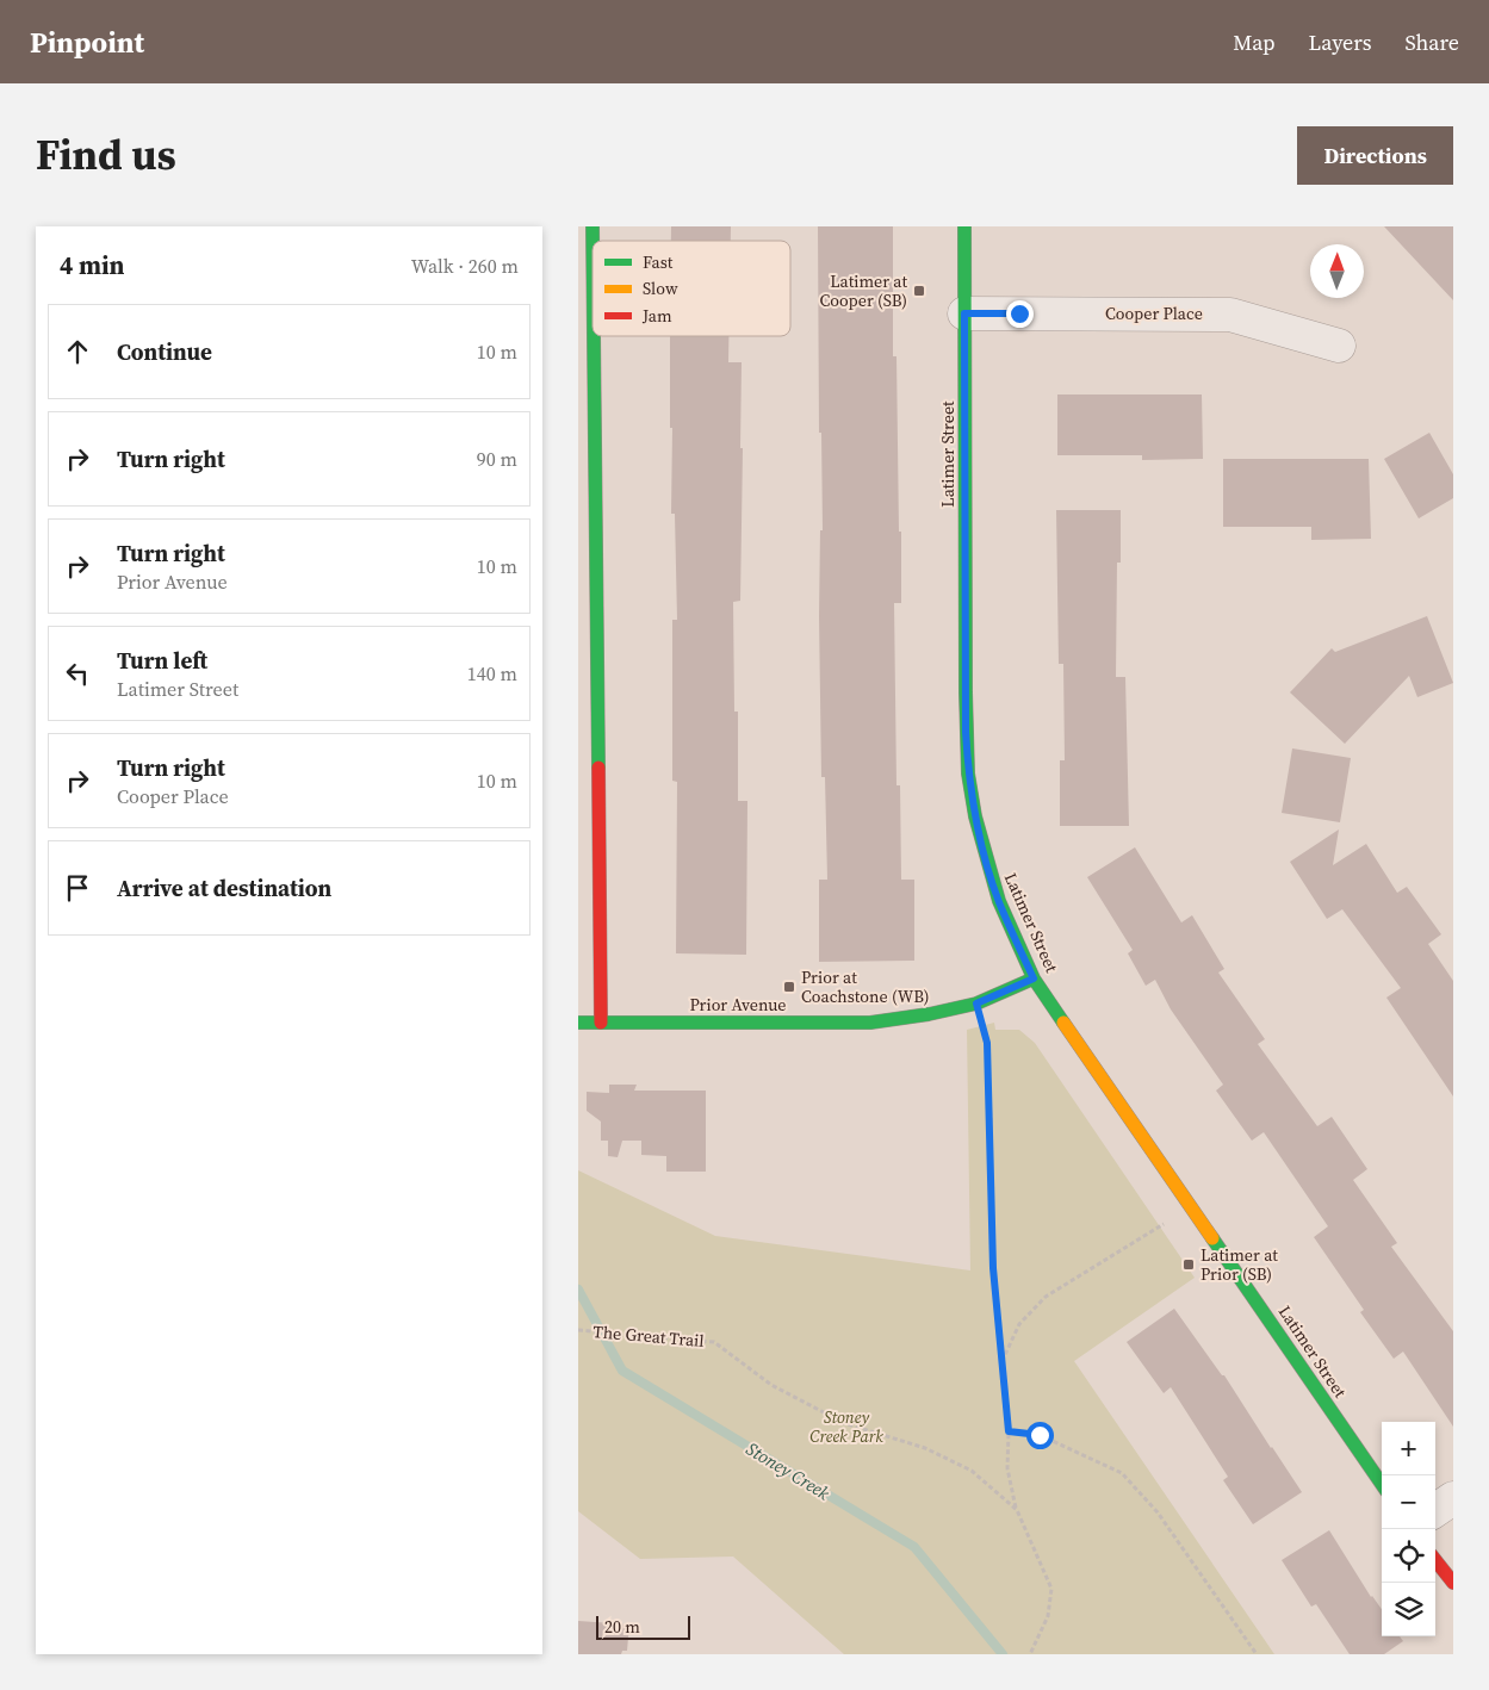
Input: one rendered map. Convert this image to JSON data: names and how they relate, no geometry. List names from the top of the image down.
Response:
{
  "streets": {
    "street": ["Cooper Place", "Latimer Street", "Prior Avenue"],
    "path": ["The Great Trail"]
  },
  "crossings": [
    ["Cooper Place", "Latimer Street"],
    ["Latimer Street", "Prior Avenue"]
  ],
  "water": ["Stoney Creek"],
  "parks": ["Stoney Creek Park"],
  "places": {
    "transit": ["Latimer at Cooper (SB)", "Prior at Coachstone (WB)", "Latimer at Prior (SB)"]
  },
  "legend": ["Fast", "Slow", "Jam"],
  "scale_bar": "20 m",
  "north": "top",
  "page": {
    "header": "Pinpoint",
    "nav": ["Map", "Layers", "Share"],
    "title": "Find us",
    "buttons": "Directions",
    "heading": ["4 min", "Walk · 260 m"],
    "list": [
      ["Continue", "10 m"],
      ["Turn right", "90 m"],
      ["Turn right", "Prior Avenue", "10 m"],
      ["Turn left", "Latimer Street", "140 m"],
      ["Turn right", "Cooper Place", "10 m"],
      "Arrive at destination"
    ],
    "map_buttons": ["+", "−"],
    "scale": "20 m"
  }
}
